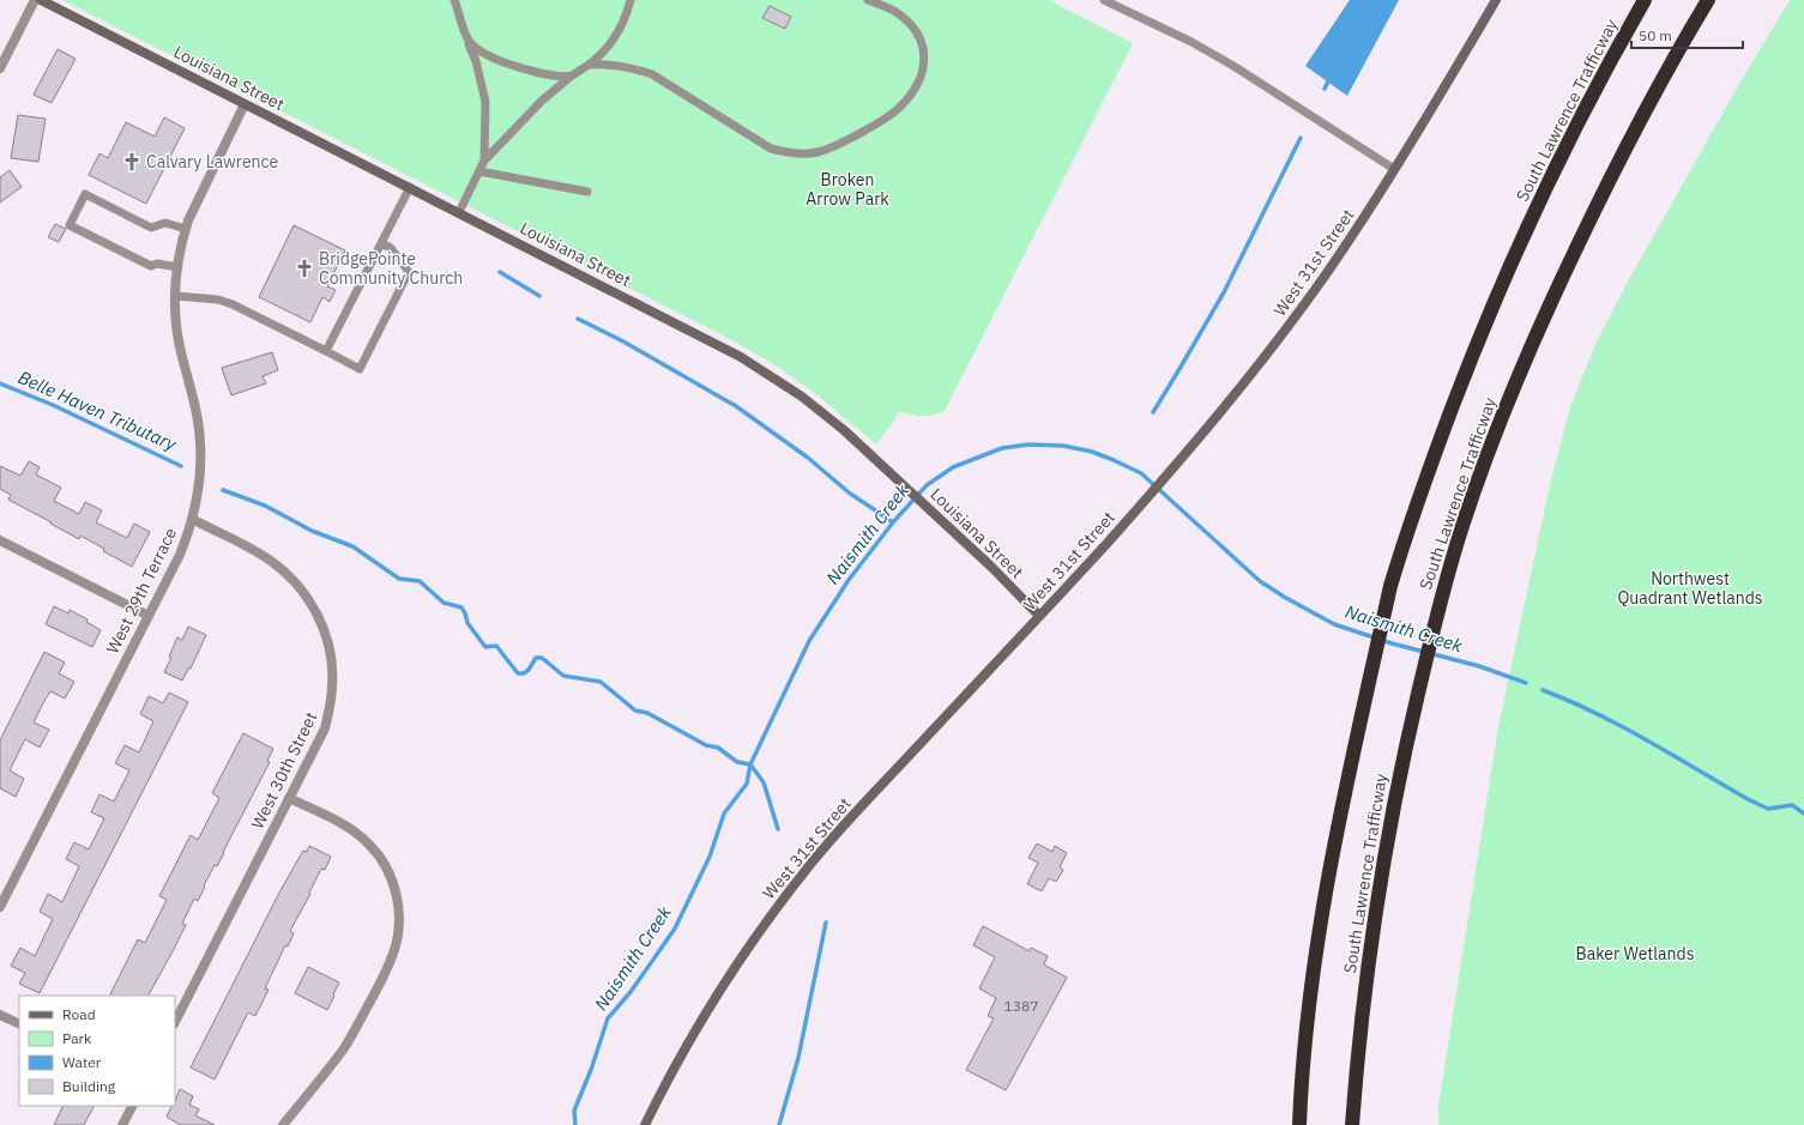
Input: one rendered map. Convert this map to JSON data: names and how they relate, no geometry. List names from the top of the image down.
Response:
{
  "streets": {
    "highway": ["South Lawrence Trafficway"],
    "main road": ["Louisiana Street", "West 31st Street"],
    "street": ["West 29th Terrace", "West 30th Street"]
  },
  "crossings": [
    ["Louisiana Street", "West 31st Street"],
    ["Louisiana Street", "West 29th Terrace"],
    ["West 29th Terrace", "West 30th Street"]
  ],
  "water": ["Belle Haven Tributary", "Naismith Creek"],
  "parks": ["Broken Arrow Park", "Northwest Quadrant Wetlands", "Baker Wetlands"],
  "places": {
    "church": ["Calvary Lawrence", "BridgePointe Community Church"]
  },
  "house_numbers": ["1387"],
  "legend": [
    "Road",
    "Park",
    "Water",
    "Building"
  ],
  "scale_bar": "50 m"
}
